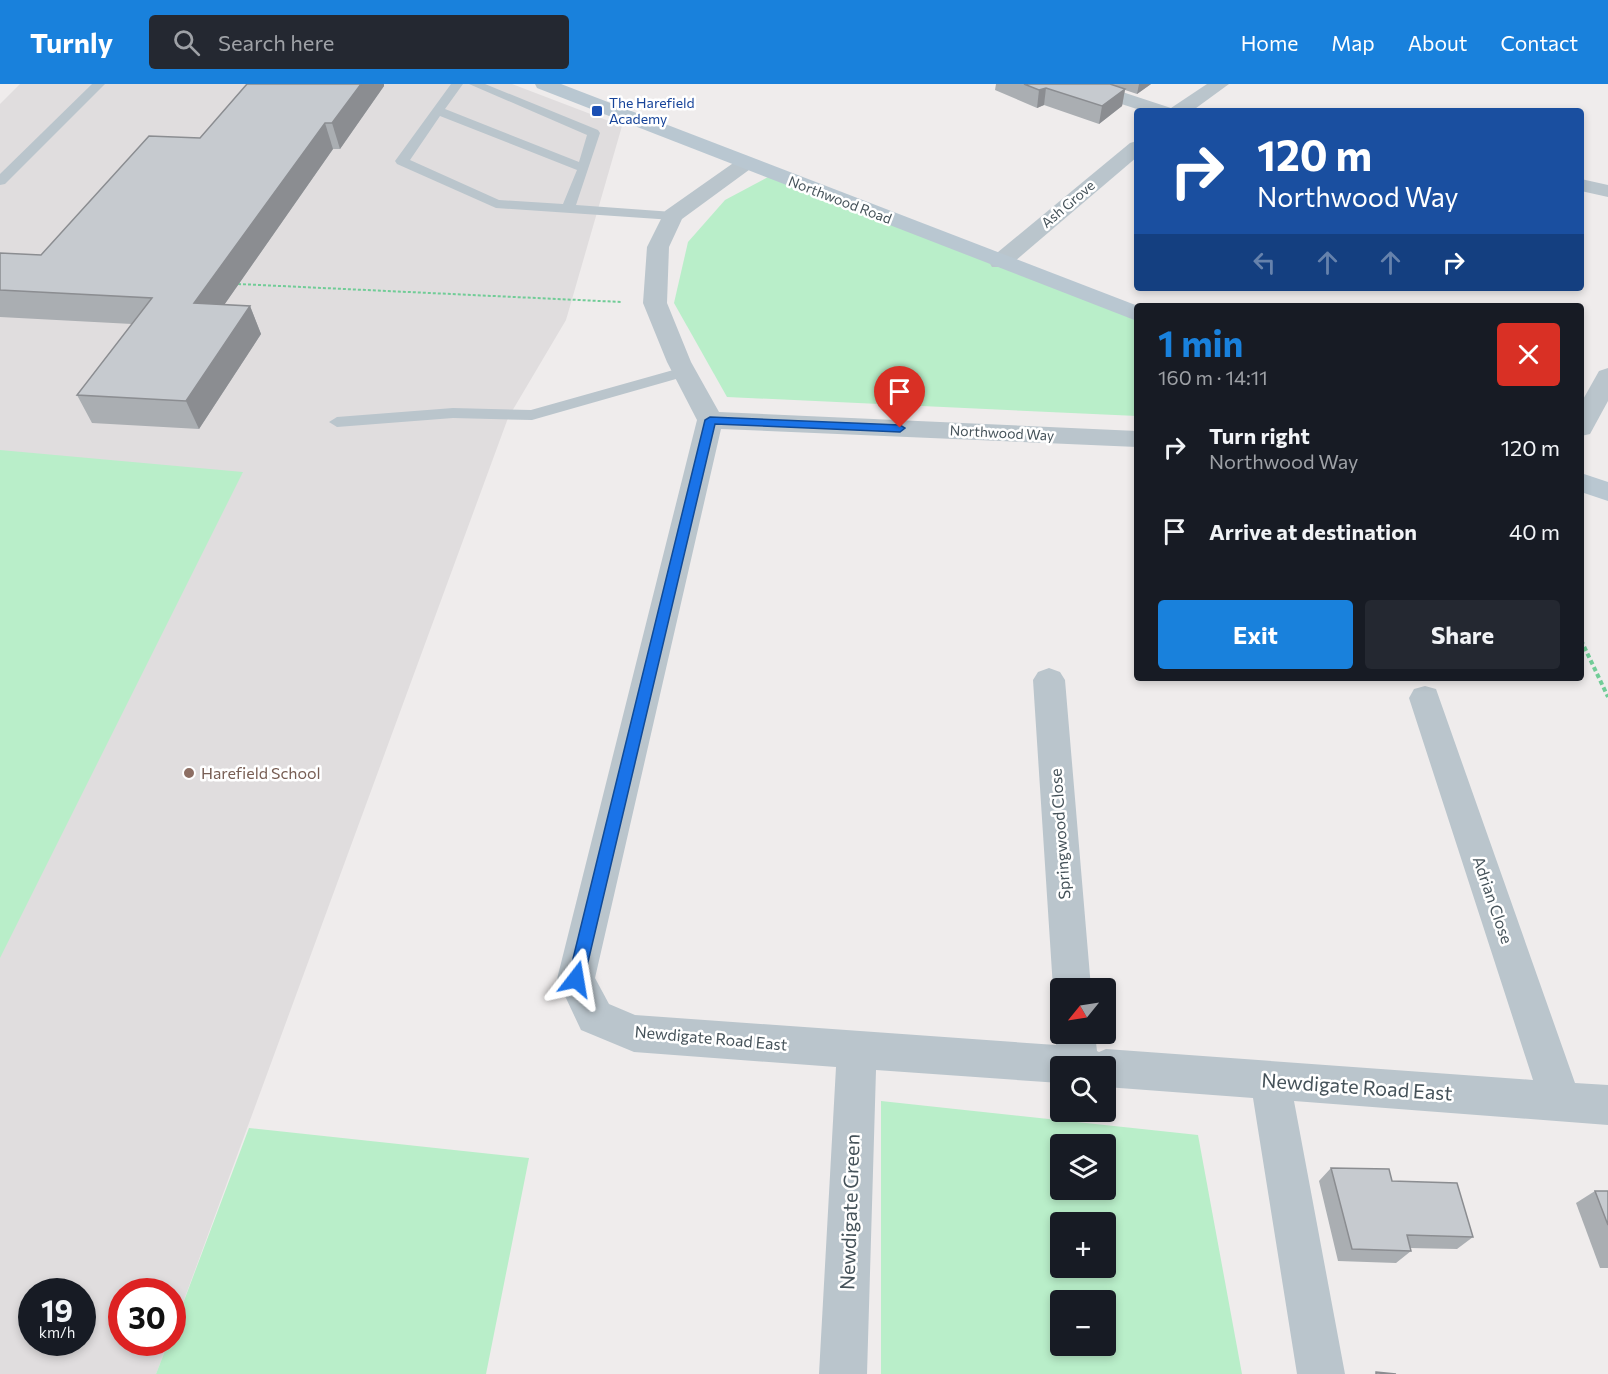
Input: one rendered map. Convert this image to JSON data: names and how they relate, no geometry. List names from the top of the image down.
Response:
{
  "streets": {
    "street": [
      "Northwood Road",
      "Ash Grove",
      "Northwood Way",
      "Springwood Close",
      "Adrian Close",
      "Newdigate Road East",
      "Newdigate Green"
    ]
  },
  "crossings": [
    ["Northwood Road", "Ash Grove"],
    ["Northwood Way", "Newdigate Road East"],
    ["Adrian Close", "Newdigate Road East"],
    ["Newdigate Road East", "Newdigate Green"]
  ],
  "places": {
    "transit": ["The Harefield Academy"],
    "other": ["Harefield School"]
  },
  "north": "bottom left",
  "page": {
    "header": "Turnly",
    "search": "Search here",
    "nav": [
      "Home",
      "Map",
      "About",
      "Contact"
    ],
    "turn": ["120 m", "Northwood Way"],
    "heading": ["1 min", "160 m · 14:11"],
    "list": [
      {
        "name": "Turn right",
        "note": "Northwood Way",
        "value": "120 m"
      },
      {
        "name": "Arrive at destination",
        "value": "40 m"
      }
    ],
    "buttons": ["Exit", "Share"],
    "map_buttons": ["+", "−"],
    "speed": "19 km/h",
    "limit": "30"
  }
}
